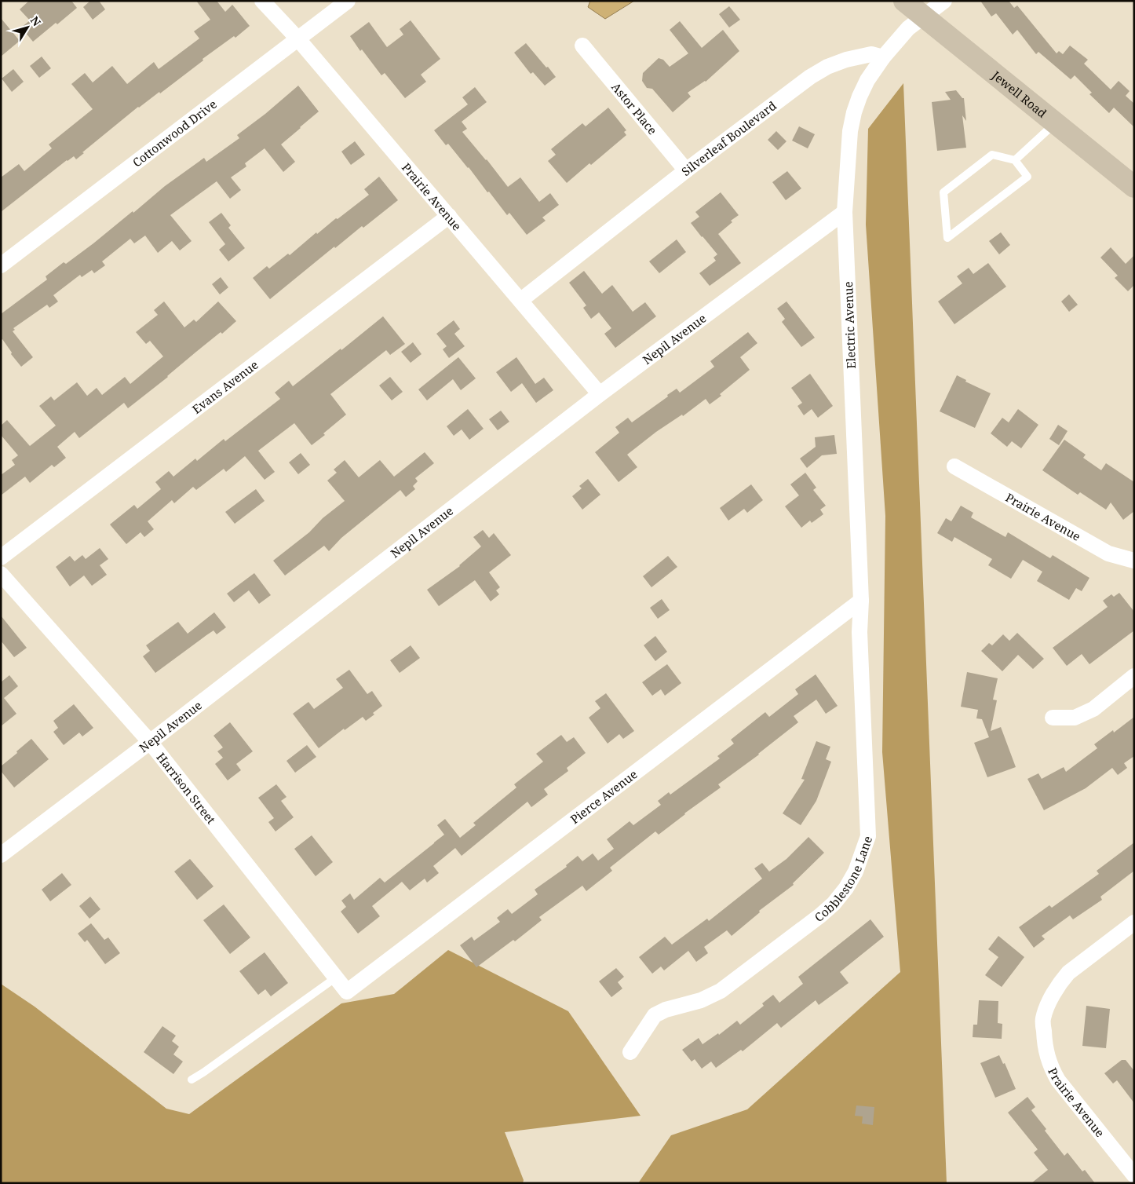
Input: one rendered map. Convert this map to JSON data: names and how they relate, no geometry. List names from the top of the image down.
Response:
{
  "streets": {
    "street": [
      "Jewell Road",
      "Astor Place",
      "Cottonwood Drive",
      "Silverleaf Boulevard",
      "Prairie Avenue",
      "Electric Avenue",
      "Nepil Avenue",
      "Evans Avenue",
      "Harrison Street",
      "Pierce Avenue",
      "Cobblestone Lane"
    ]
  },
  "crossings": [
    ["Astor Place", "Silverleaf Boulevard"],
    ["Cottonwood Drive", "Prairie Avenue"],
    ["Silverleaf Boulevard", "Prairie Avenue"],
    ["Silverleaf Boulevard", "Electric Avenue"],
    ["Prairie Avenue", "Nepil Avenue"],
    ["Prairie Avenue", "Evans Avenue"],
    ["Electric Avenue", "Nepil Avenue"],
    ["Electric Avenue", "Pierce Avenue"],
    ["Electric Avenue", "Cobblestone Lane"],
    ["Nepil Avenue", "Harrison Street"],
    ["Harrison Street", "Pierce Avenue"],
    ["Pierce Avenue", "Cobblestone Lane"]
  ],
  "north": "top right"
}
